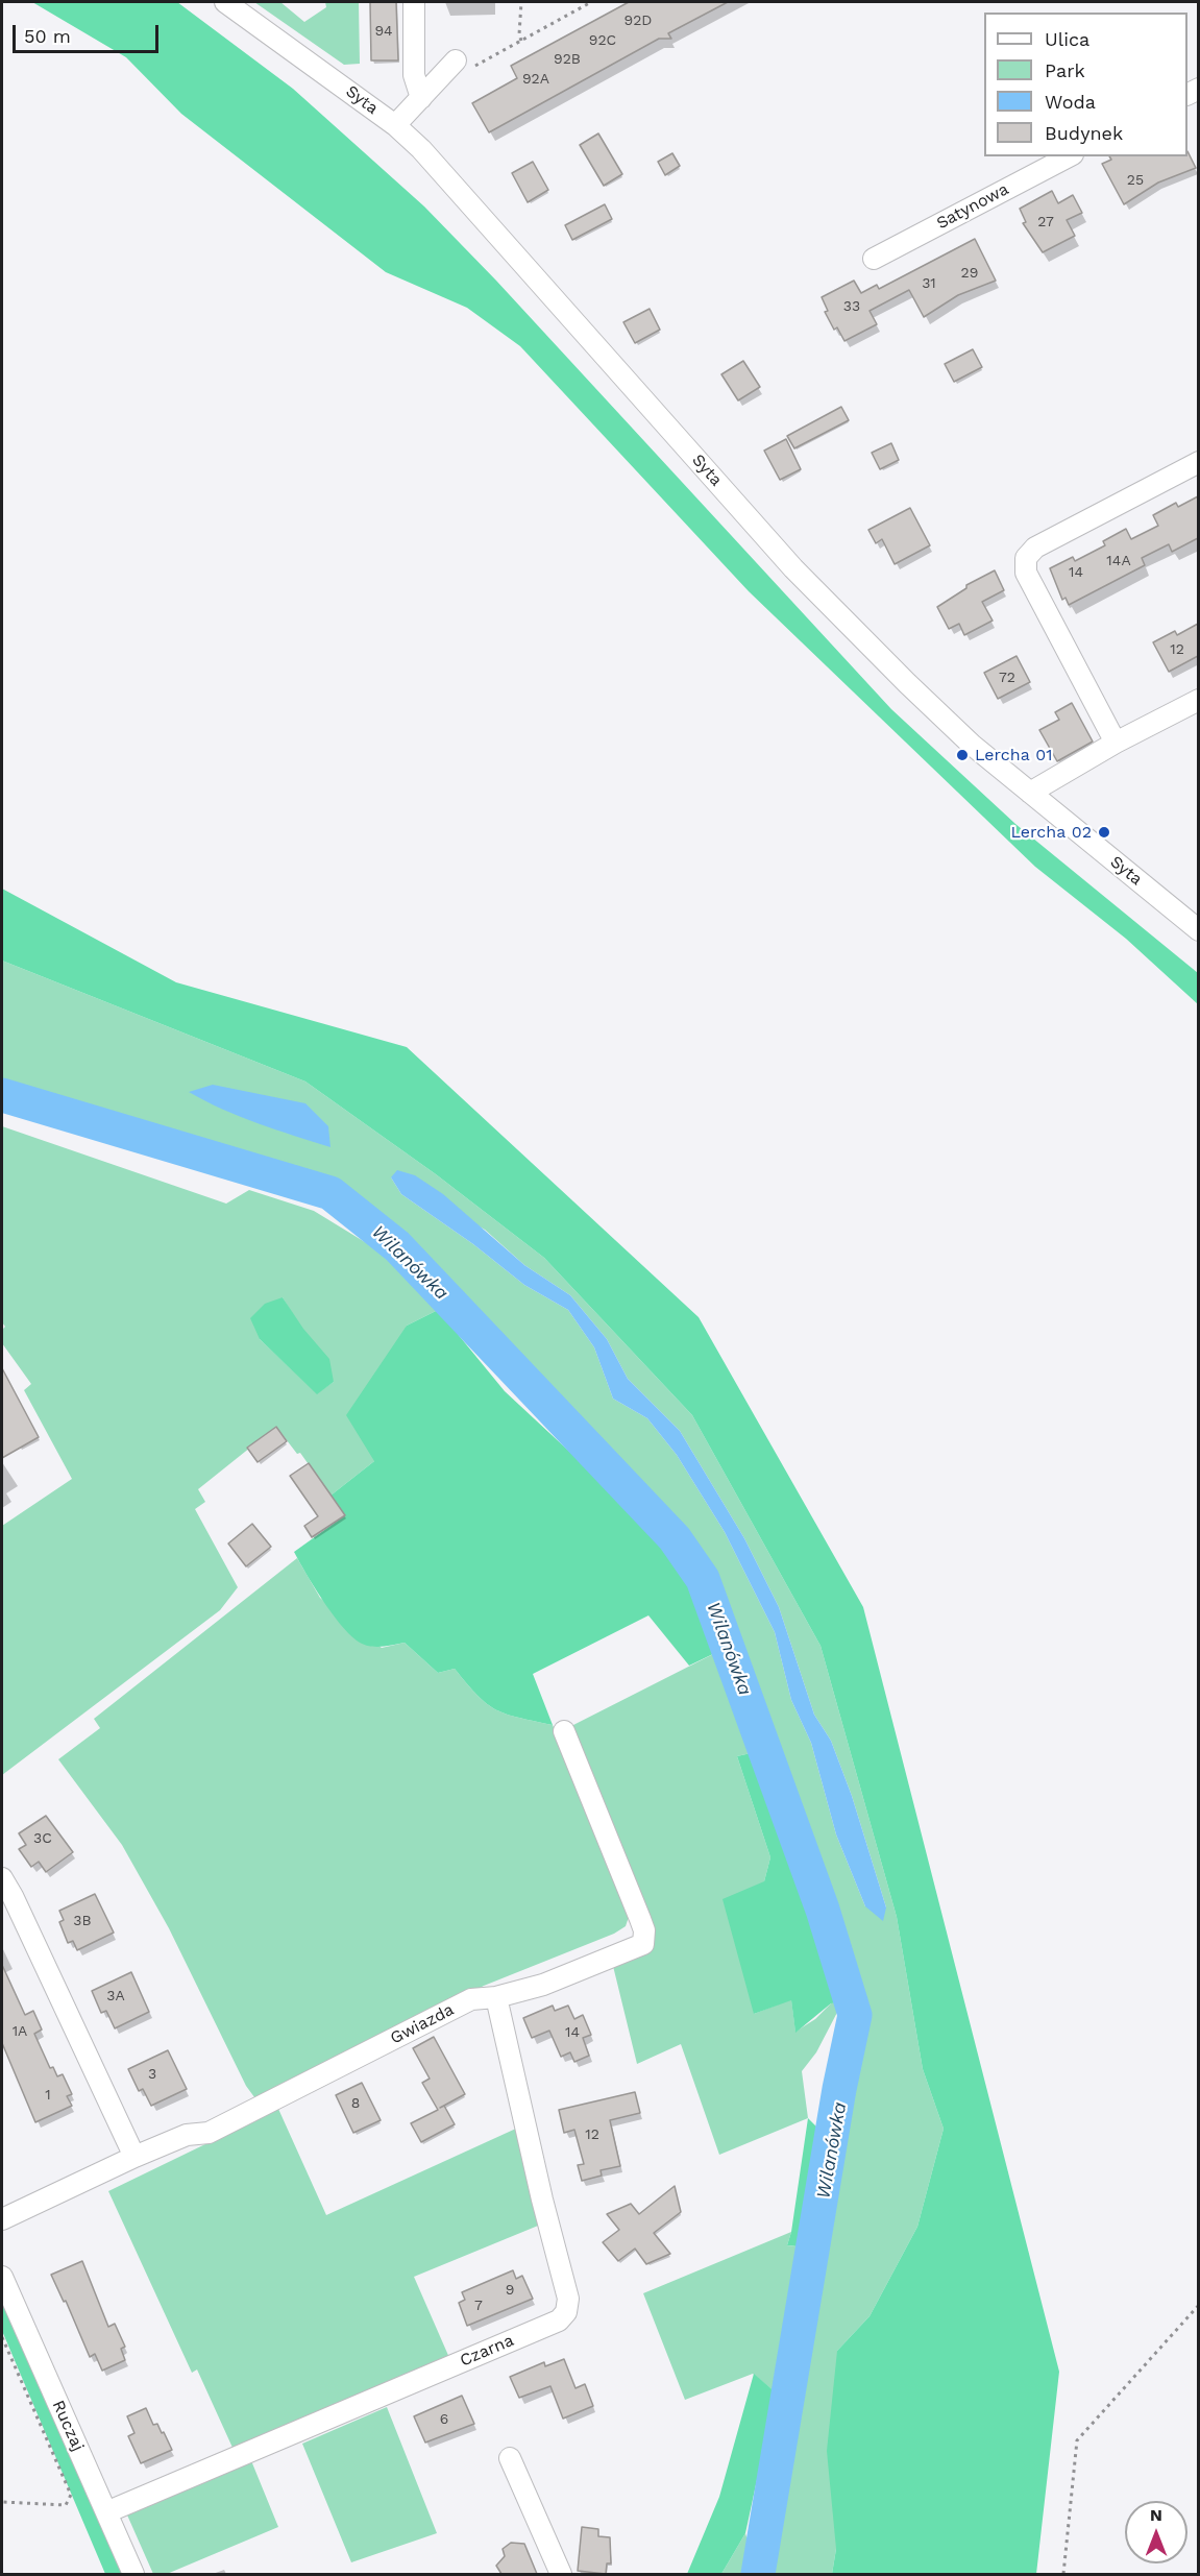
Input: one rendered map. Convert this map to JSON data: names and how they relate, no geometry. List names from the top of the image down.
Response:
{
  "streets": {
    "street": [
      "Syta",
      "Satynowa",
      "Gwiazda",
      "Czarna",
      "Ruczaj"
    ]
  },
  "crossings": [
    ["Gwiazda", "Czarna"],
    ["Czarna", "Ruczaj"]
  ],
  "water": ["Wilanówka"],
  "places": ["Lercha 01", "Lercha 02"],
  "house_numbers": [
    "92D",
    "94",
    "92C",
    "92B",
    "92A",
    "25",
    "27",
    "29",
    "31",
    "33",
    "14A",
    "14",
    "12",
    "72",
    "3C",
    "3B",
    "3A",
    "1A",
    "14",
    "3",
    "1",
    "8",
    "12",
    "9",
    "7",
    "6"
  ],
  "legend": [
    "Ulica",
    "Park",
    "Woda",
    "Budynek"
  ],
  "scale_bar": "50 m",
  "north": "top"
}
